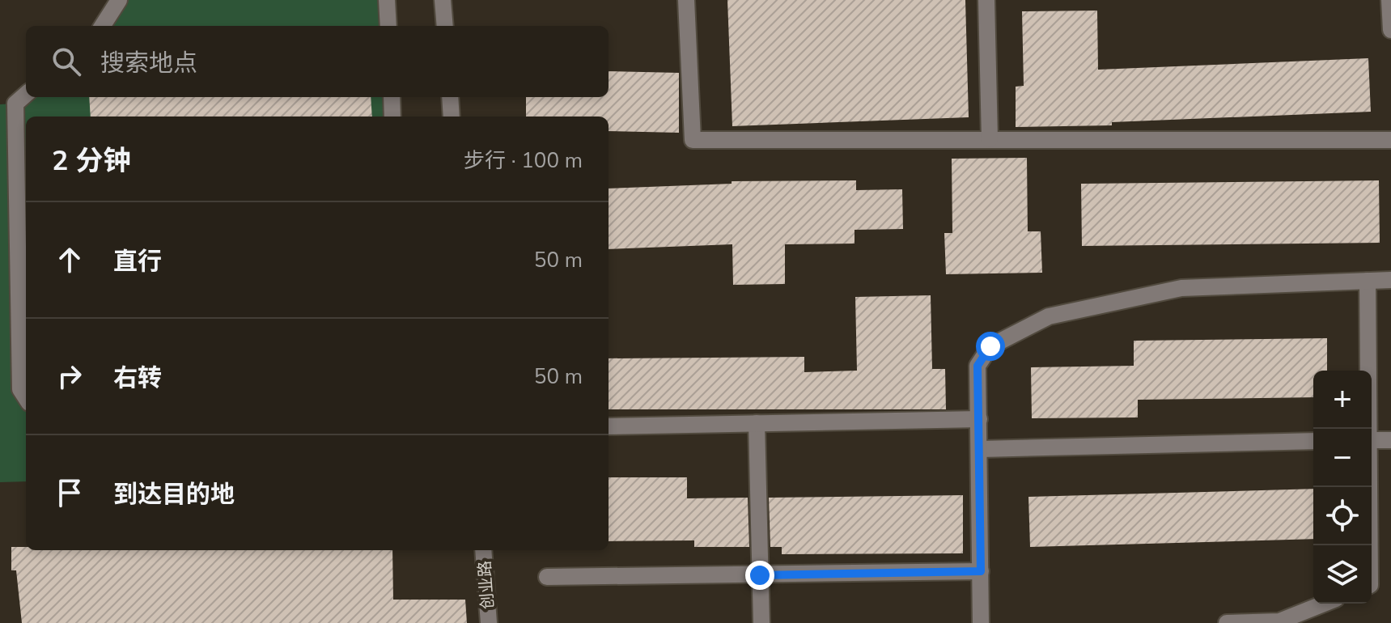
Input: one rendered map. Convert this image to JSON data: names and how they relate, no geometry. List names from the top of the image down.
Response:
{
  "streets": {
    "street": ["创业路"]
  },
  "page": {
    "search": "搜索地点",
    "heading": ["2 分钟", "步行 · 100 m"],
    "list": [
      ["直行", "50 m"],
      ["右转", "50 m"],
      "到达目的地"
    ],
    "map_buttons": ["+", "−"]
  }
}
